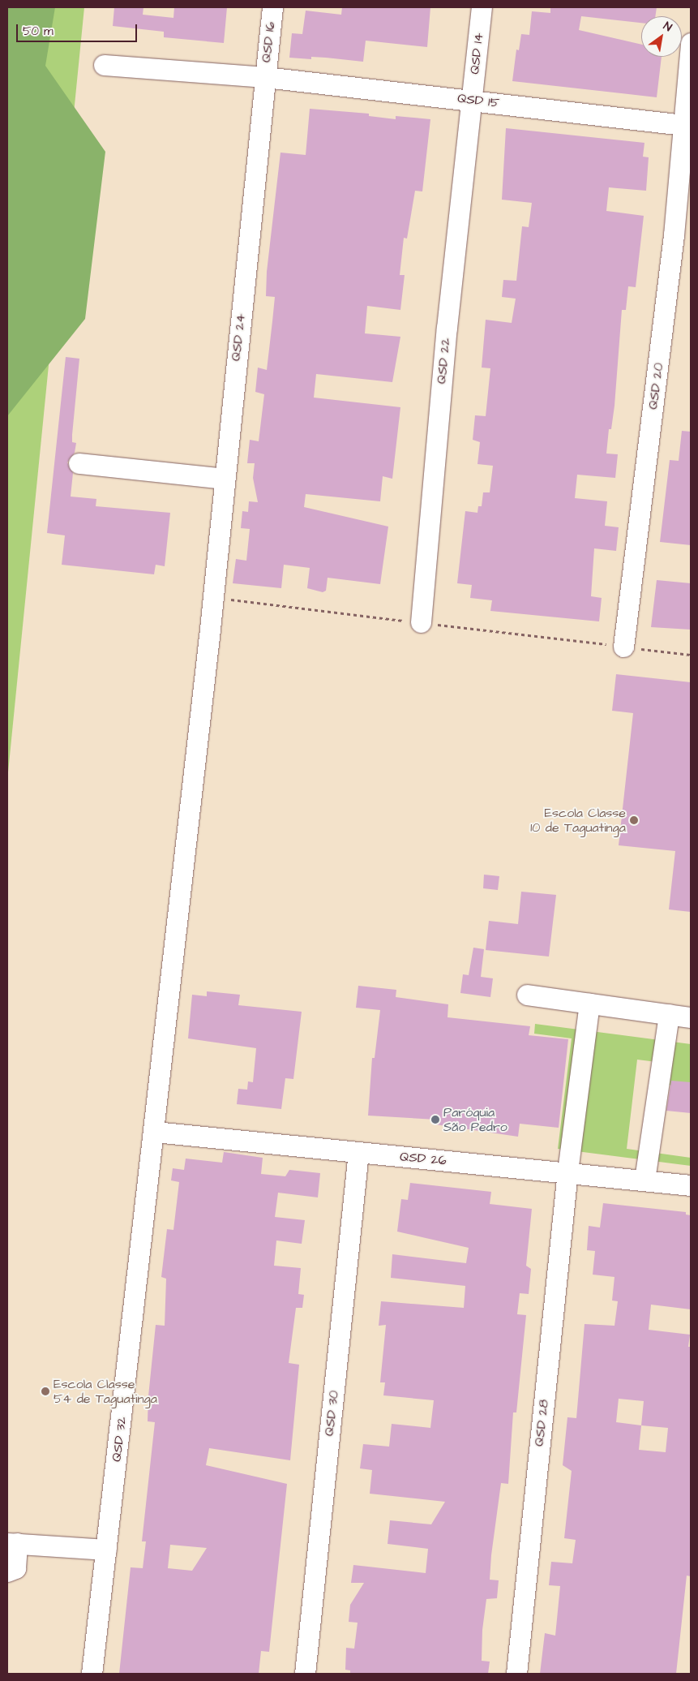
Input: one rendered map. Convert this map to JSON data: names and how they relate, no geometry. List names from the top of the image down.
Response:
{
  "streets": {
    "street": [
      "QSD 16",
      "QSD 14",
      "QSD 15",
      "QSD 24",
      "QSD 22",
      "QSD 20",
      "QSD 26",
      "QSD 30",
      "QSD 28",
      "QSD 32"
    ]
  },
  "crossings": [
    ["QSD 16", "QSD 15"],
    ["QSD 16", "QSD 24"],
    ["QSD 14", "QSD 15"],
    ["QSD 14", "QSD 22"],
    ["QSD 15", "QSD 24"],
    ["QSD 15", "QSD 22"],
    ["QSD 15", "QSD 20"],
    ["QSD 24", "QSD 32"],
    ["QSD 26", "QSD 30"],
    ["QSD 26", "QSD 28"],
    ["QSD 26", "QSD 32"]
  ],
  "places": ["Escola Classe 10 de Taguatinga", "Paróquia São Pedro", "Escola Classe 54 de Taguatinga"],
  "scale_bar": "50 m",
  "north": "top right"
}
